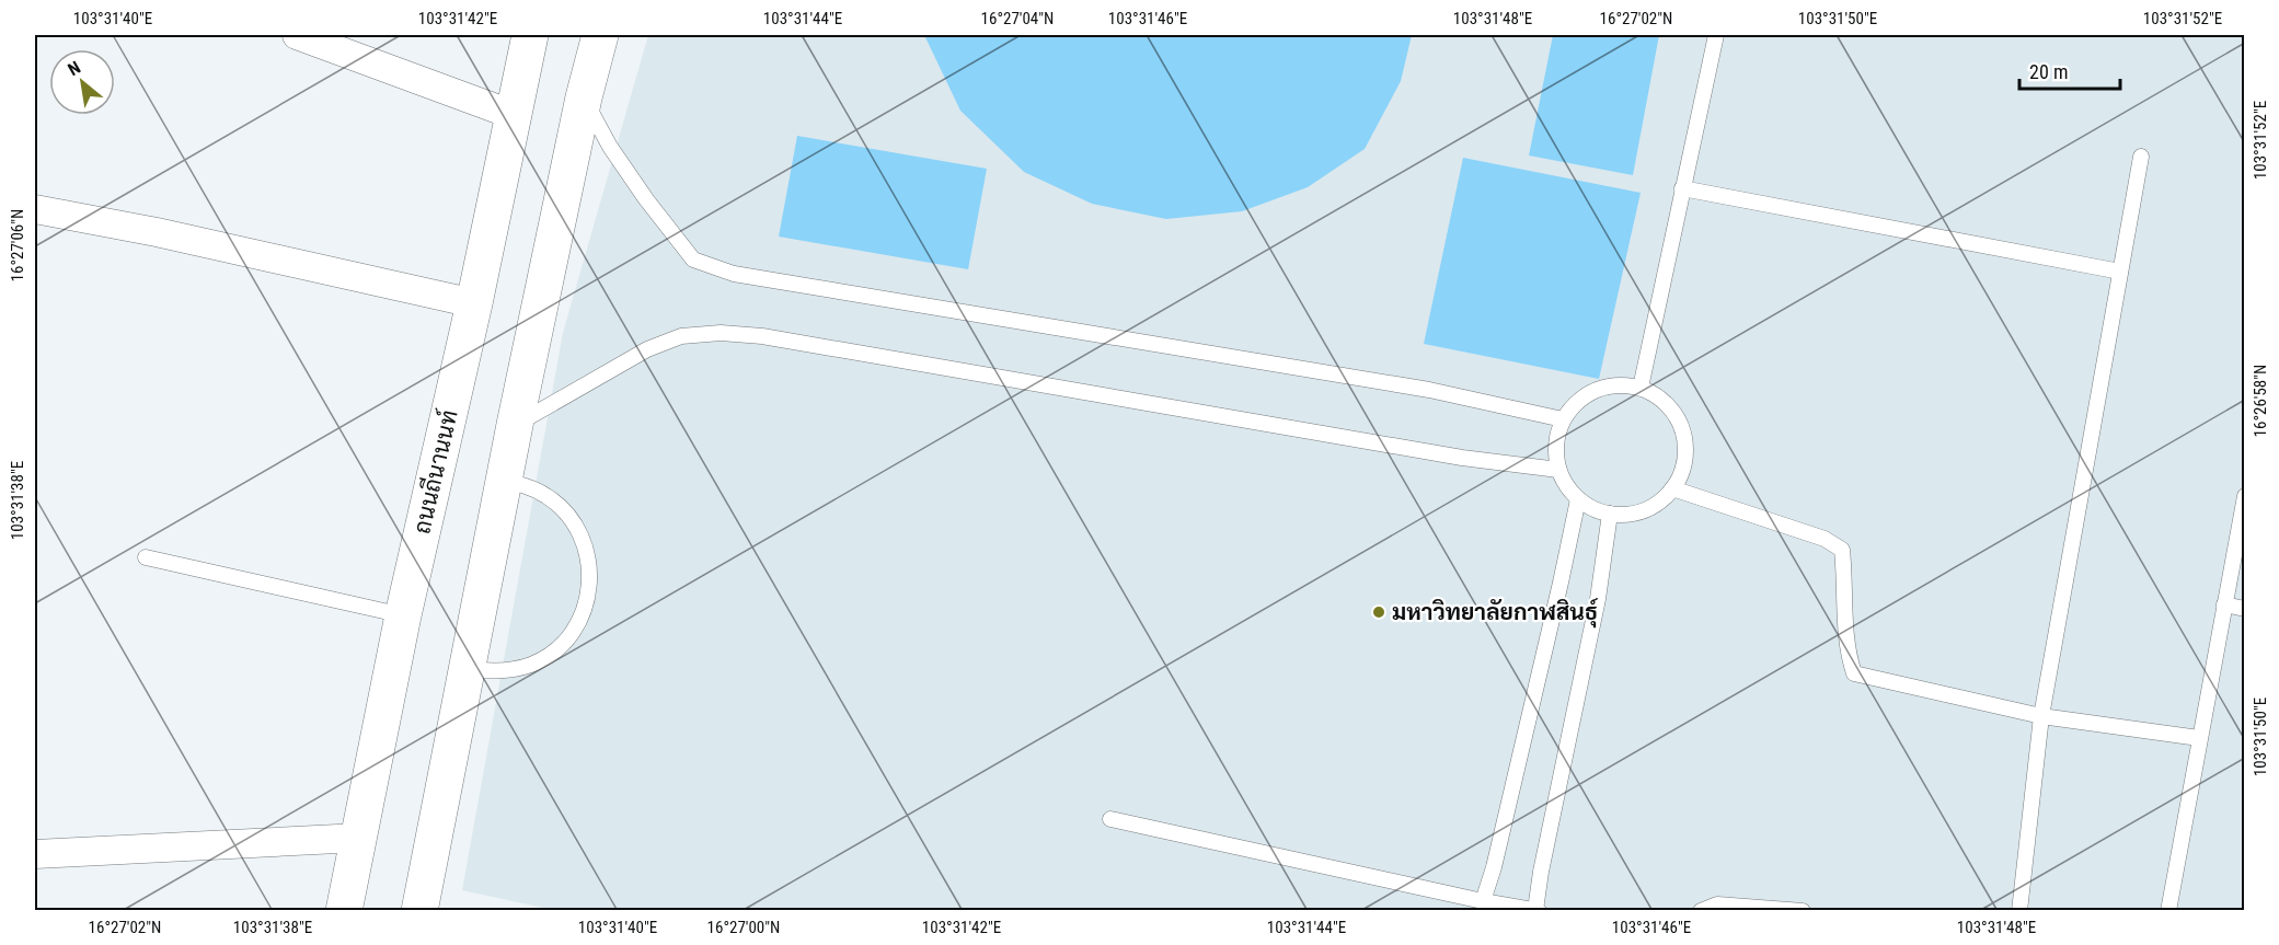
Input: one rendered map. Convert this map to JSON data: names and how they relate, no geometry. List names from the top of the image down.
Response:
{
  "streets": {
    "main road": ["ถนนถีนานนท์"]
  },
  "places": ["มหาวิทยาลัยกาฬสินธุ์"],
  "scale_bar": "20 m",
  "north": "top left",
  "coordinates": [
    "103°31'40\"E",
    "103°31'42\"E",
    "103°31'44\"E",
    "16°27'04\"N",
    "103°31'46\"E",
    "103°31'48\"E",
    "16°27'02\"N",
    "103°31'50\"E",
    "103°31'52\"E",
    "16°27'06\"N",
    "16°26'58\"N",
    "103°31'38\"E",
    "16°27'00\"N"
  ]
}
